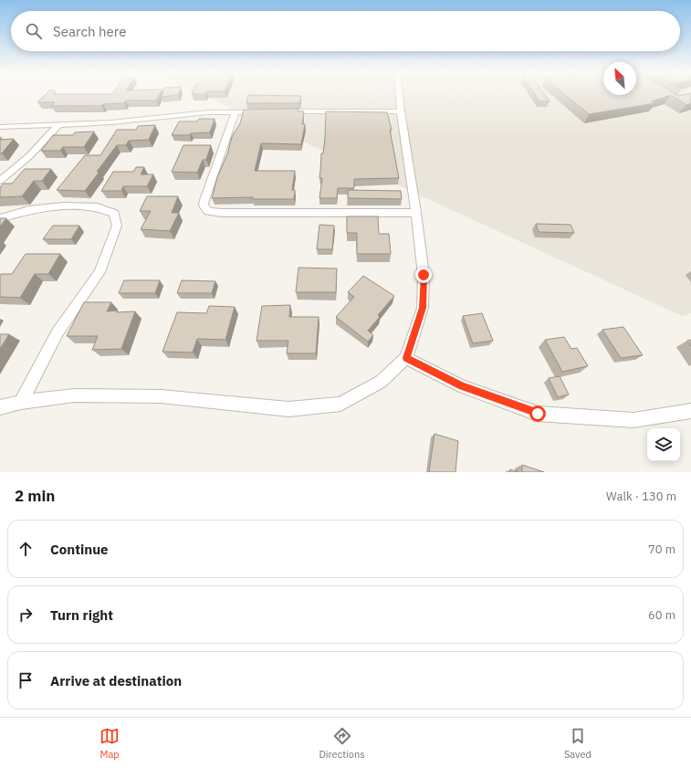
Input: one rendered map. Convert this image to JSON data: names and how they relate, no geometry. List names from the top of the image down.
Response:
{
  "north": "top left",
  "page": {
    "search": "Search here",
    "heading": ["2 min", "Walk · 130 m"],
    "list": [
      ["Continue", "70 m"],
      ["Turn right", "60 m"],
      "Arrive at destination"
    ],
    "nav": ["Map", "Directions", "Saved"]
  }
}
